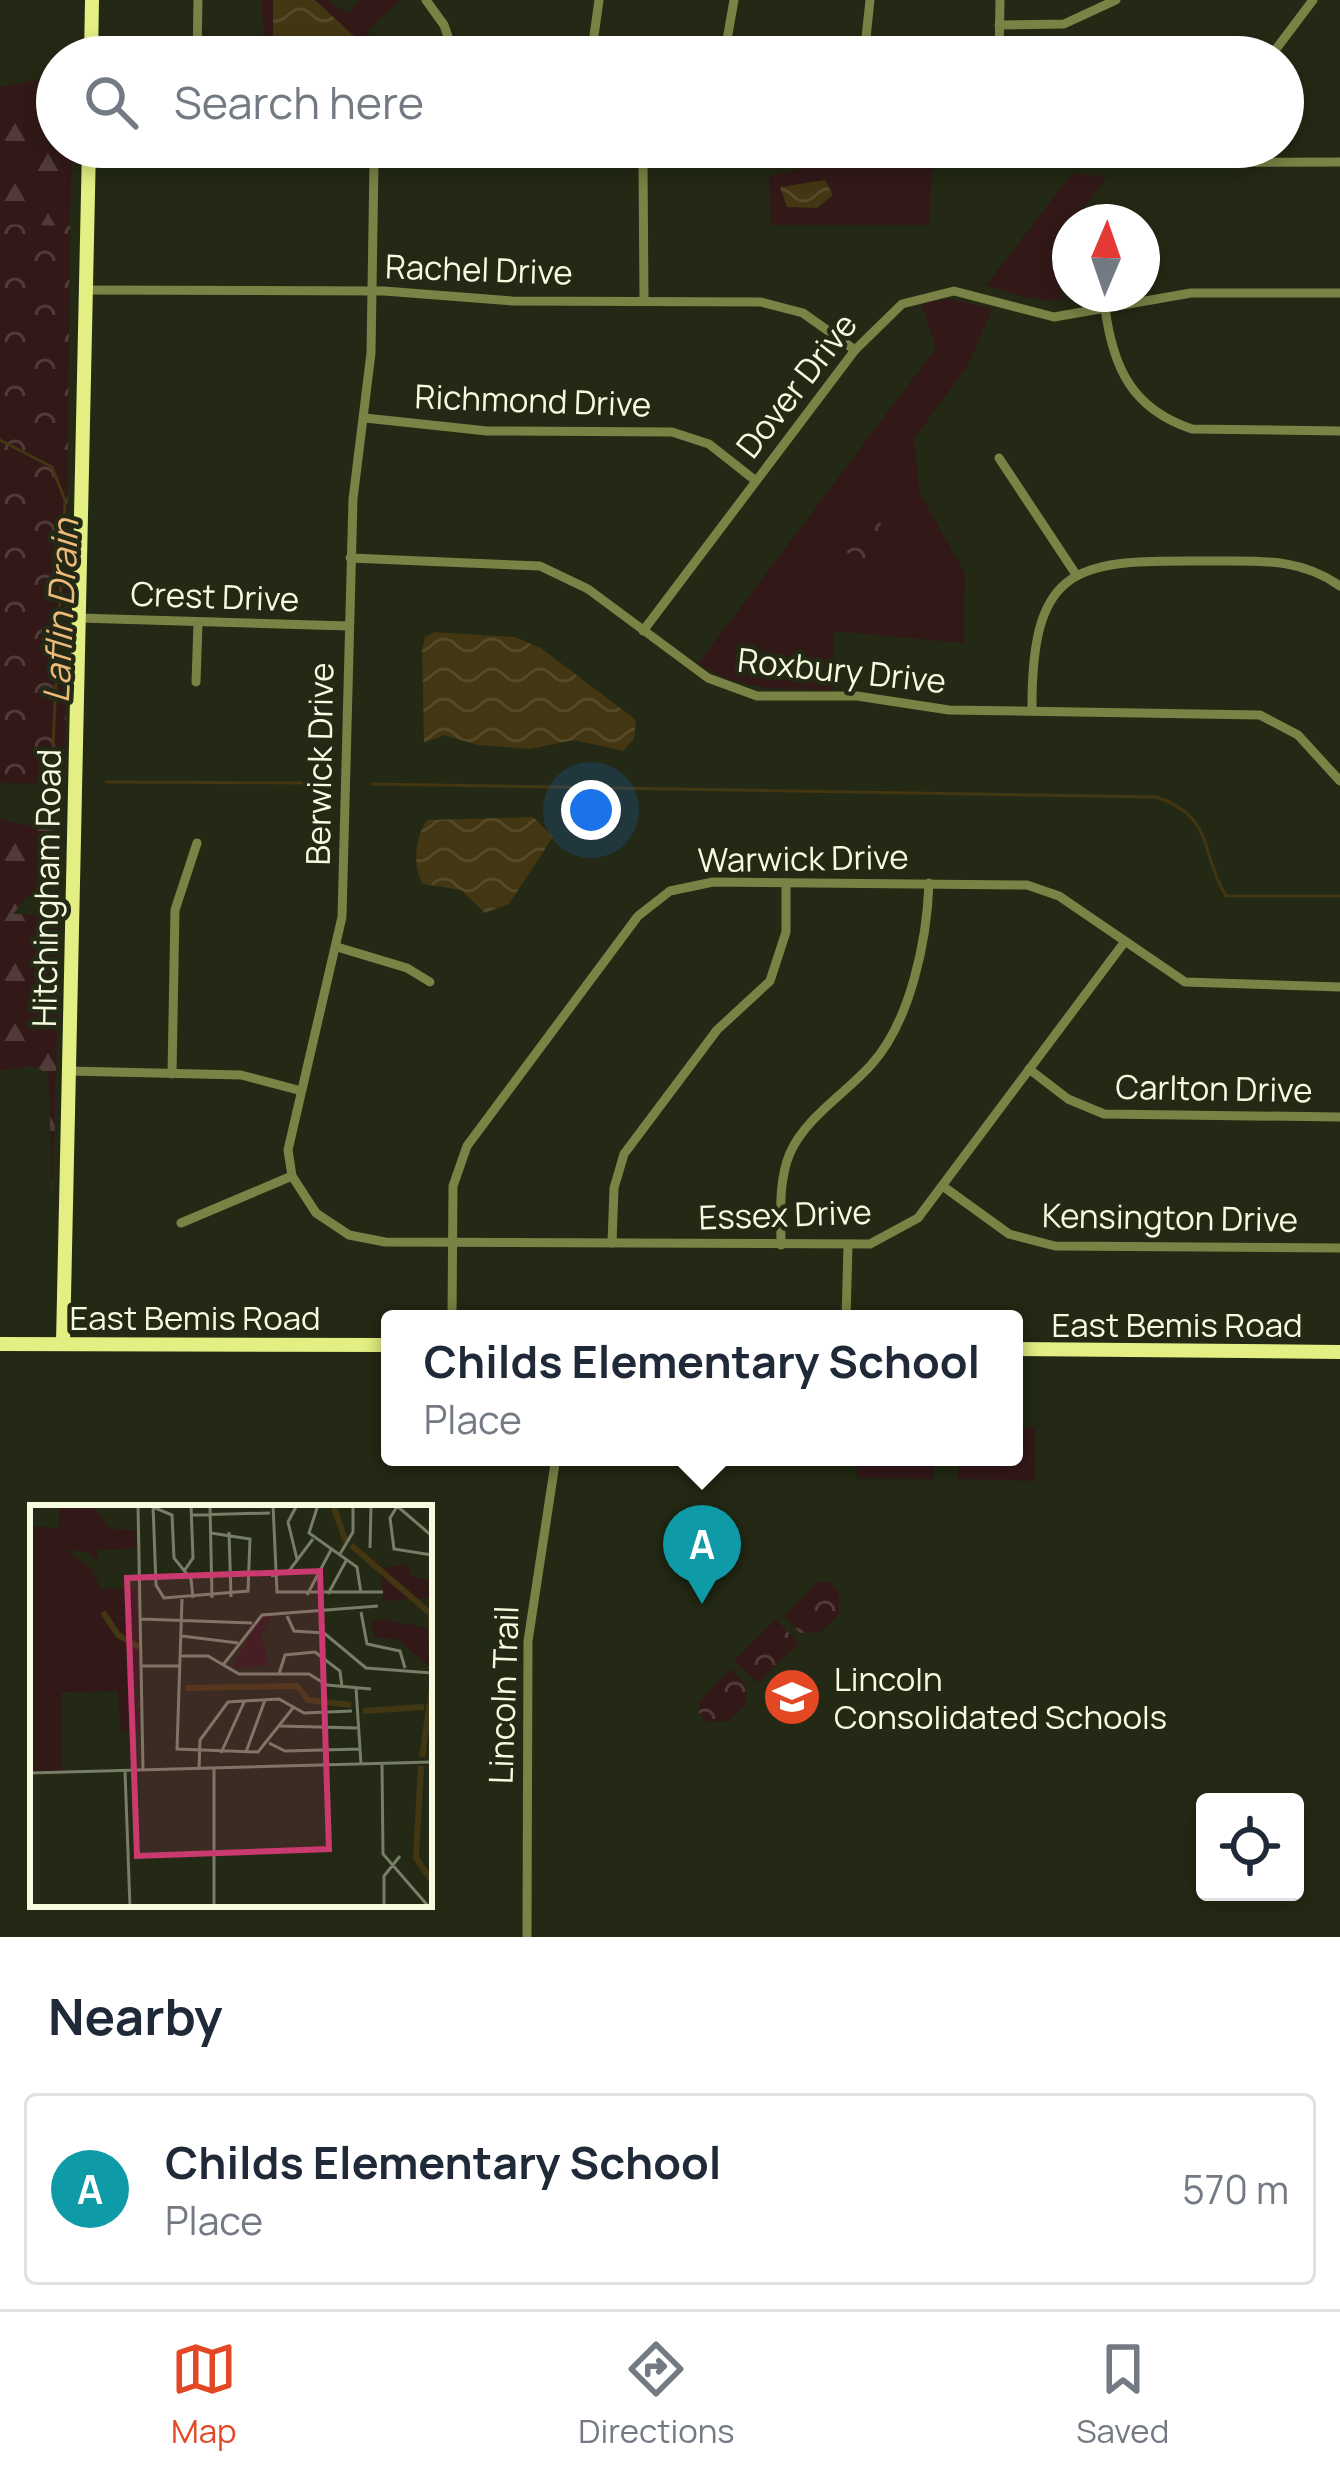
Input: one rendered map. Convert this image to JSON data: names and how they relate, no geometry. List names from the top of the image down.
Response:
{
  "streets": {
    "street": [
      "Rachel Drive",
      "Dover Drive",
      "Richmond Drive",
      "Crest Drive",
      "Roxbury Drive",
      "Berwick Drive",
      "Warwick Drive",
      "Hitchingham Road",
      "Carlton Drive",
      "Essex Drive",
      "Kensington Drive",
      "East Bemis Road",
      "Lincoln Trail"
    ]
  },
  "crossings": [
    ["Rachel Drive", "Dover Drive"],
    ["Rachel Drive", "Berwick Drive"],
    ["Rachel Drive", "Hitchingham Road"],
    ["Dover Drive", "Richmond Drive"],
    ["Dover Drive", "Roxbury Drive"],
    ["Richmond Drive", "Berwick Drive"],
    ["Crest Drive", "Berwick Drive"],
    ["Crest Drive", "Hitchingham Road"],
    ["Roxbury Drive", "Berwick Drive"],
    ["Warwick Drive", "Essex Drive"],
    ["Hitchingham Road", "East Bemis Road"],
    ["Carlton Drive", "Essex Drive"],
    ["Essex Drive", "Kensington Drive"]
  ],
  "water": ["Laflin Drain"],
  "places": {
    "school or university": ["Lincoln Consolidated Schools"]
  },
  "north": "top",
  "page": {
    "search": "Search here",
    "popup": ["Childs Elementary School", "Place"],
    "pins": "A",
    "heading": "Nearby",
    "list": [
      {
        "mark": "A",
        "name": "Childs Elementary School",
        "note": "Place",
        "value": "570 m"
      }
    ],
    "nav": ["Map", "Directions", "Saved"]
  }
}
